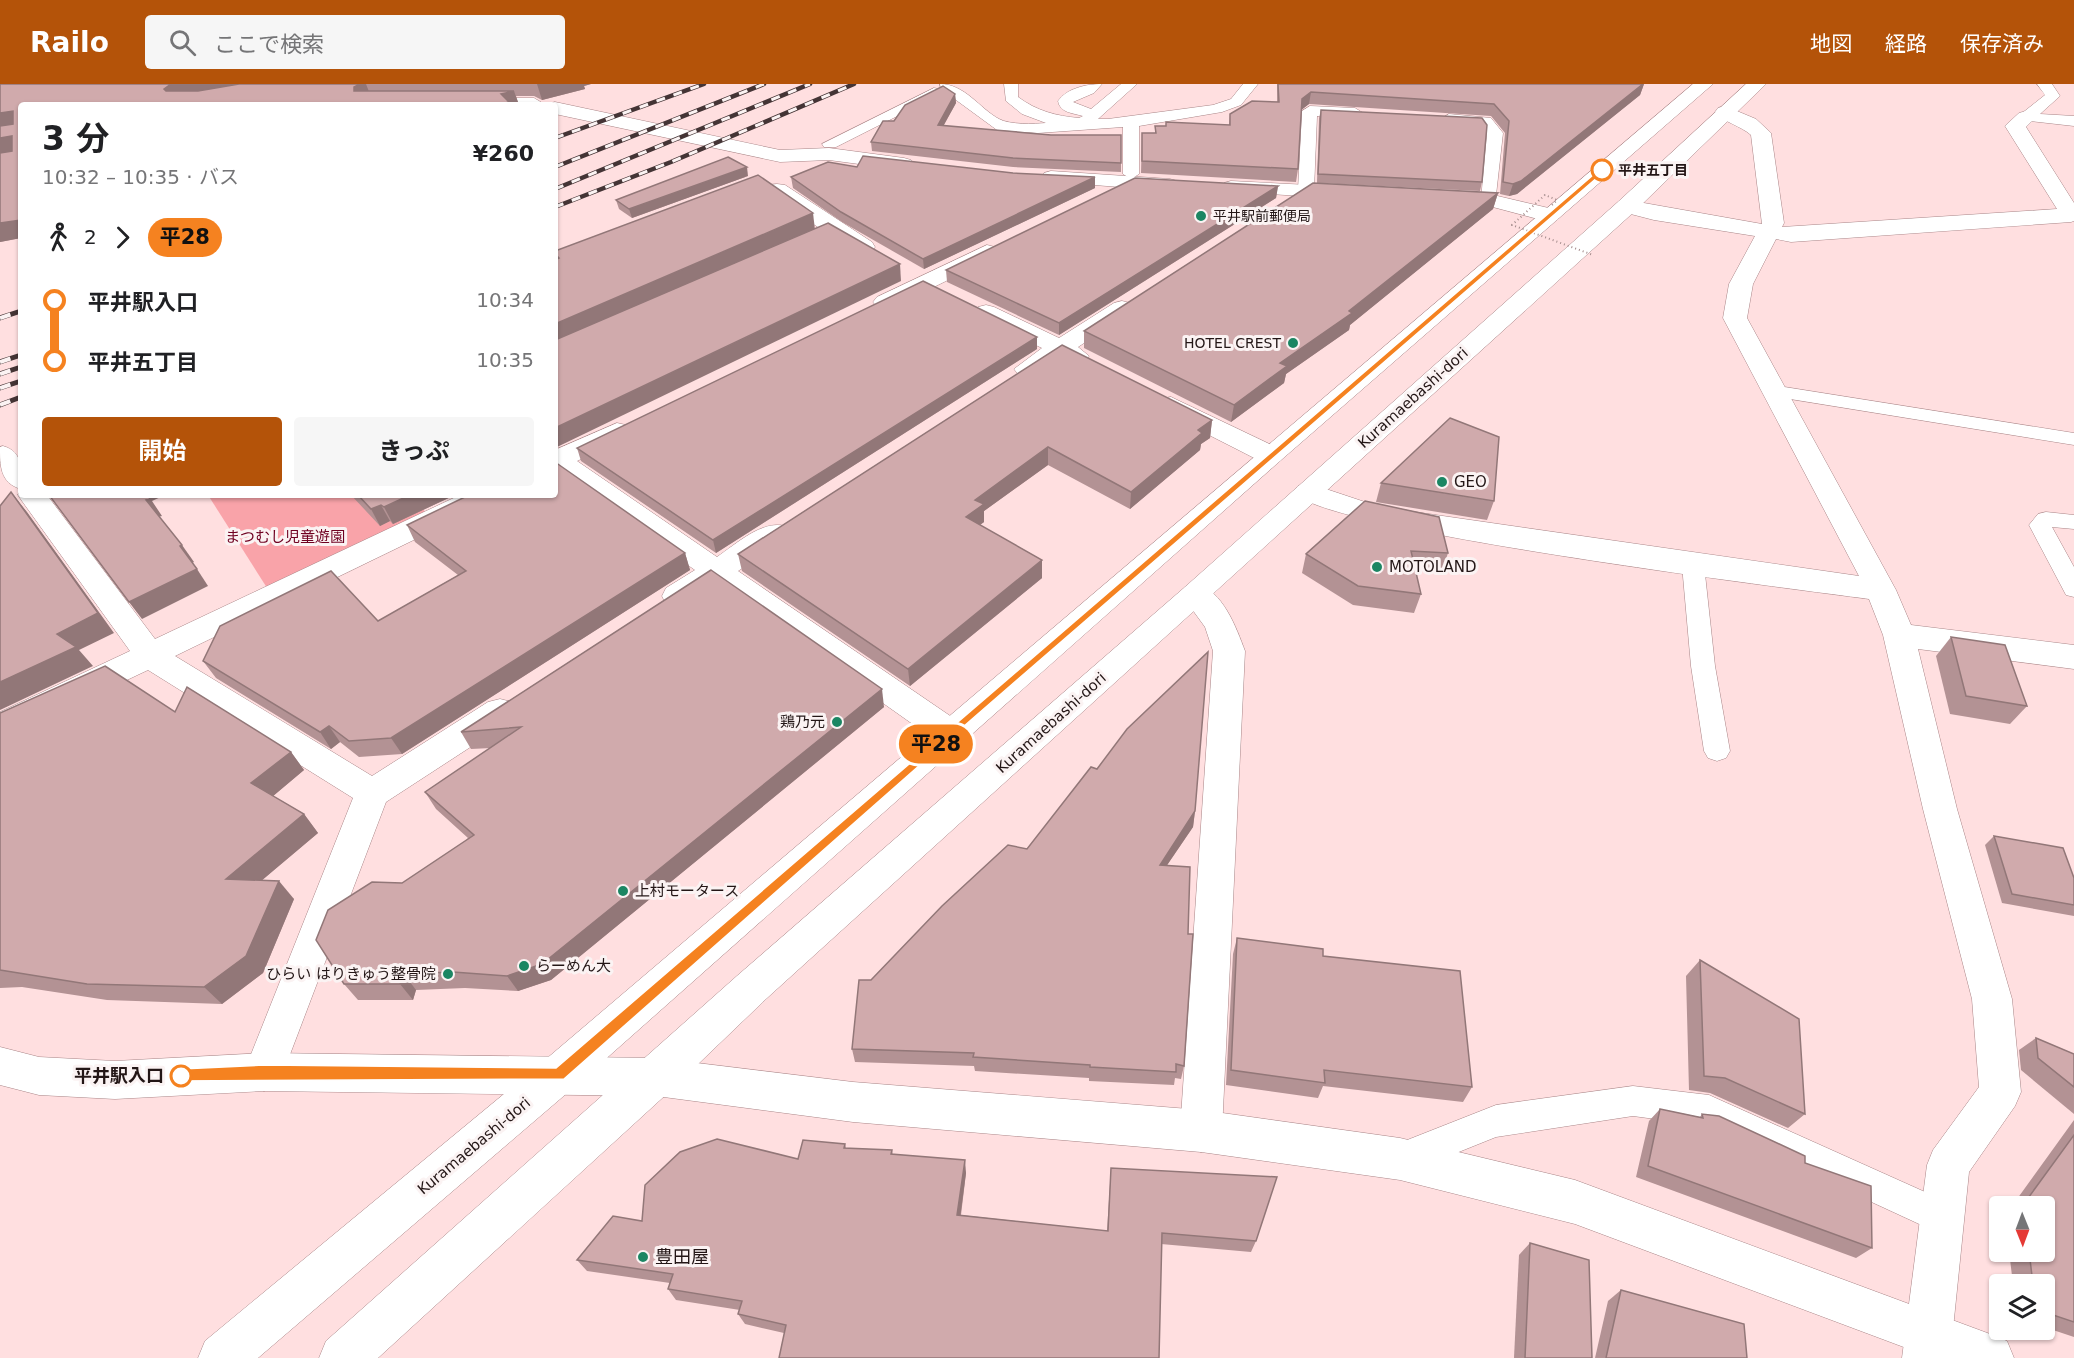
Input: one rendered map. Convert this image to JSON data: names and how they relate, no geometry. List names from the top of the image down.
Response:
{
  "streets": {
    "street": ["Kuramaebashi-dori"]
  },
  "parks": ["まつむし児童遊園"],
  "places": [
    "平井五丁目",
    "平井駅前郵便局",
    "HOTEL CREST",
    "GEO",
    "MOTOLAND",
    "鶏乃元",
    "上村モータース",
    "らーめん大",
    "ひらい はりきゅう整骨院",
    "平井駅入口",
    "豊田屋"
  ],
  "lines": ["bus line 平28"],
  "north": "bottom",
  "page": {
    "header": "Railo",
    "search": "ここで検索",
    "nav": ["地図", "経路", "保存済み"],
    "on_map": "平28",
    "heading": ["3 分", "10:32 – 10:35 · バス", "¥260"],
    "legs": ["2", "平28"],
    "list": [
      {
        "name": "平井駅入口",
        "value": "10:34"
      },
      {
        "name": "平井五丁目",
        "value": "10:35"
      }
    ],
    "buttons": ["開始", "きっぷ"]
  }
}
